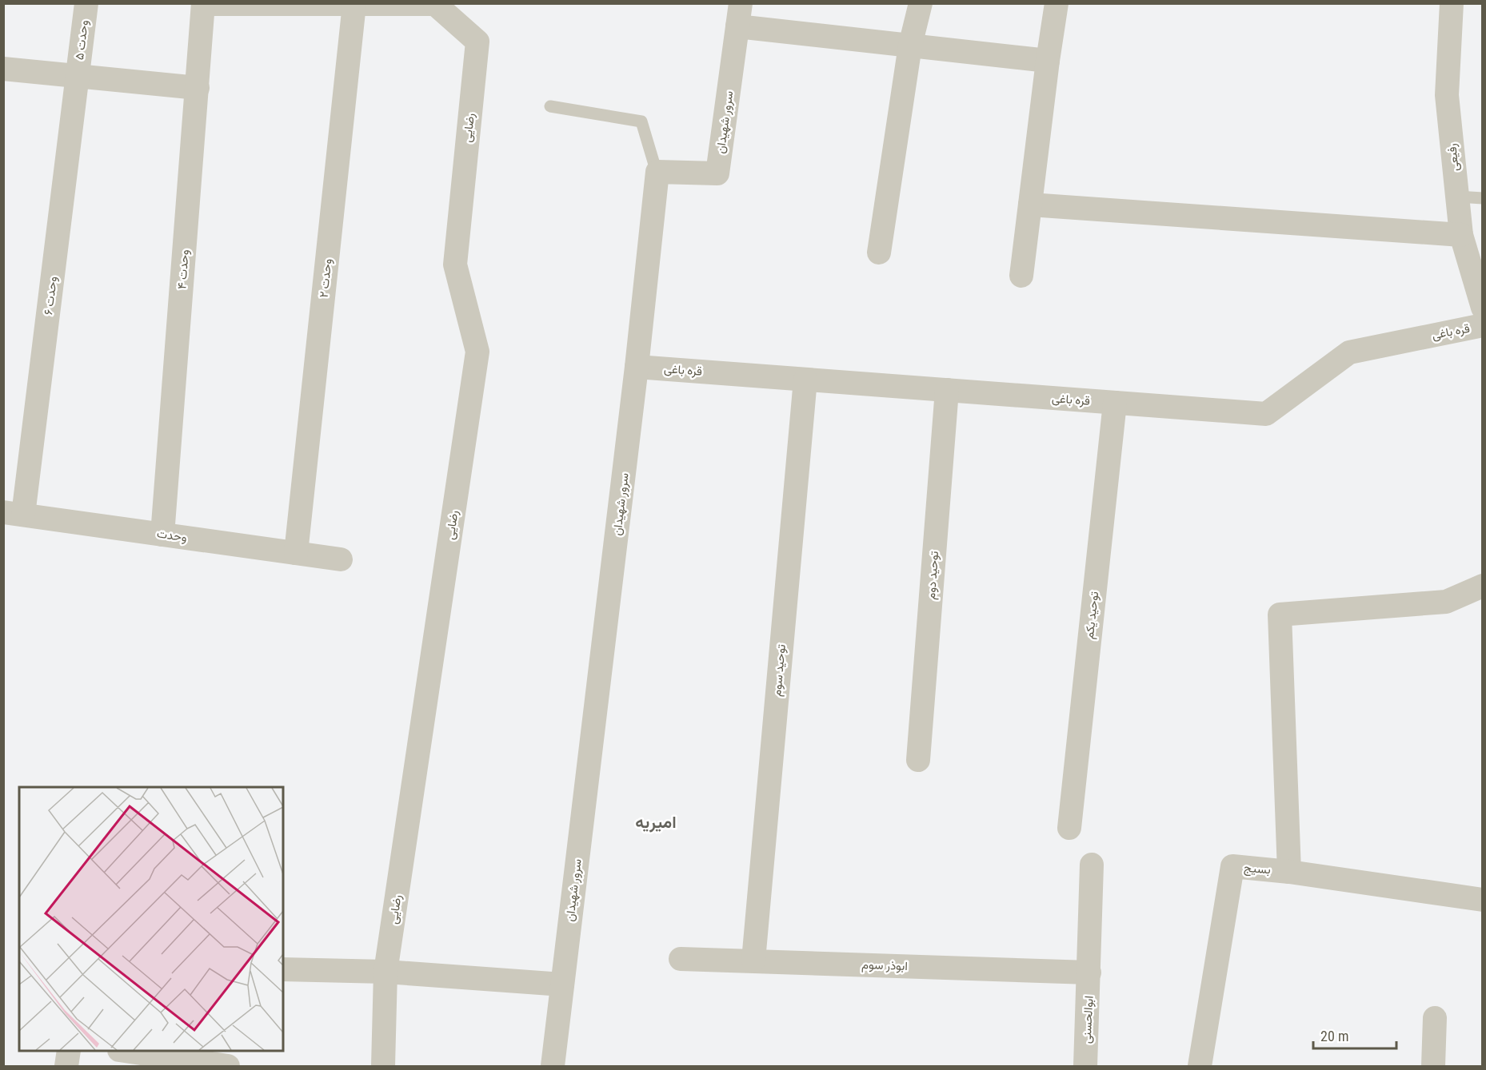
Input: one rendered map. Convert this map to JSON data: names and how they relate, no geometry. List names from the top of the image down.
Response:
{
  "streets": {
    "street": [
      "وحدت ۵",
      "سرور شهیدان",
      "رضایی",
      "رفیعی",
      "وحدت ۴",
      "وحدت ۲",
      "وحدت ۶",
      "قره باغی",
      "وحدت",
      "توحید دوم",
      "توحید یکم",
      "توحید سوم",
      "بسیج",
      "ابوذر سوم",
      "ابوالحسنی"
    ]
  },
  "crossings": [
    ["وحدت ۵", "وحدت ۶"],
    ["سرور شهیدان", "قره باغی"],
    ["وحدت ۴", "وحدت"],
    ["وحدت ۲", "وحدت"],
    ["وحدت ۶", "وحدت"],
    ["قره باغی", "توحید دوم"],
    ["قره باغی", "توحید یکم"],
    ["قره باغی", "توحید سوم"],
    ["توحید سوم", "ابوذر سوم"],
    ["ابوذر سوم", "ابوالحسنی"]
  ],
  "districts": ["امیریه"],
  "scale_bar": "20 m"
}
